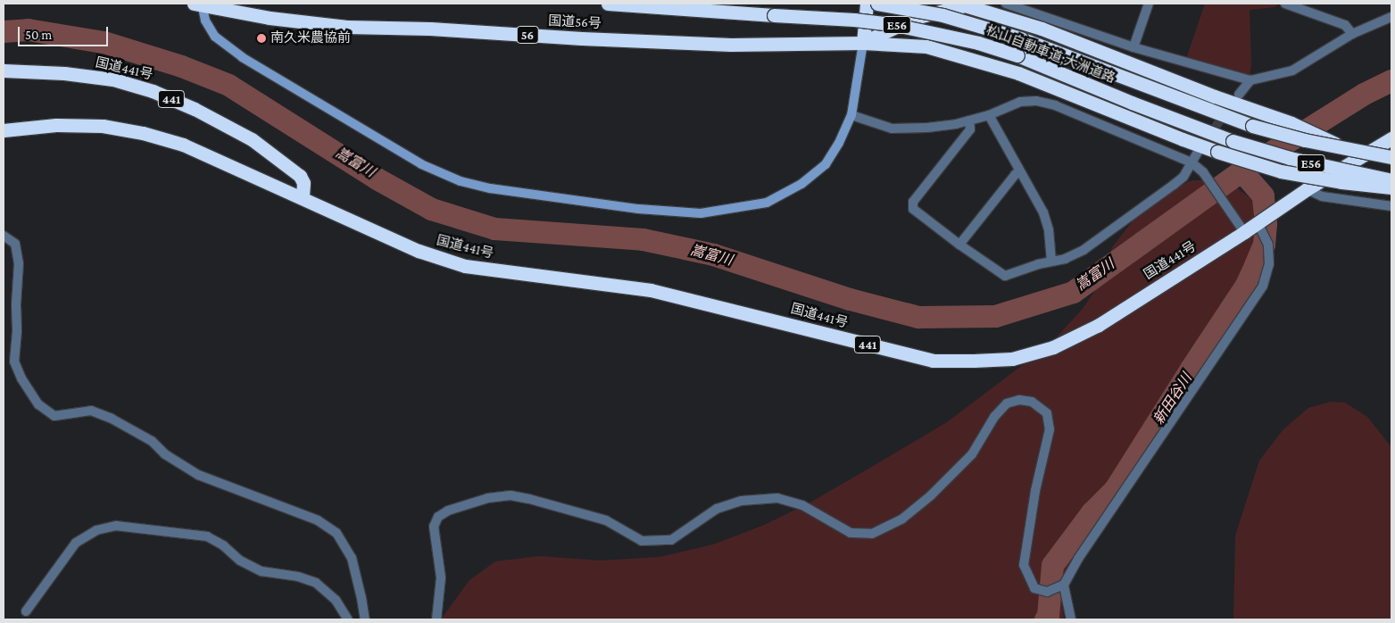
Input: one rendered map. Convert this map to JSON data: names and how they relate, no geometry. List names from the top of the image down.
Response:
{
  "streets": {
    "highway": [
      "国道56号",
      "E56",
      "56",
      "松山自動車道;大洲道路",
      "国道441号",
      "441"
    ]
  },
  "water": ["嵩富川", "新田谷川"],
  "places": ["南久米農協前"],
  "scale_bar": "50 m"
}
